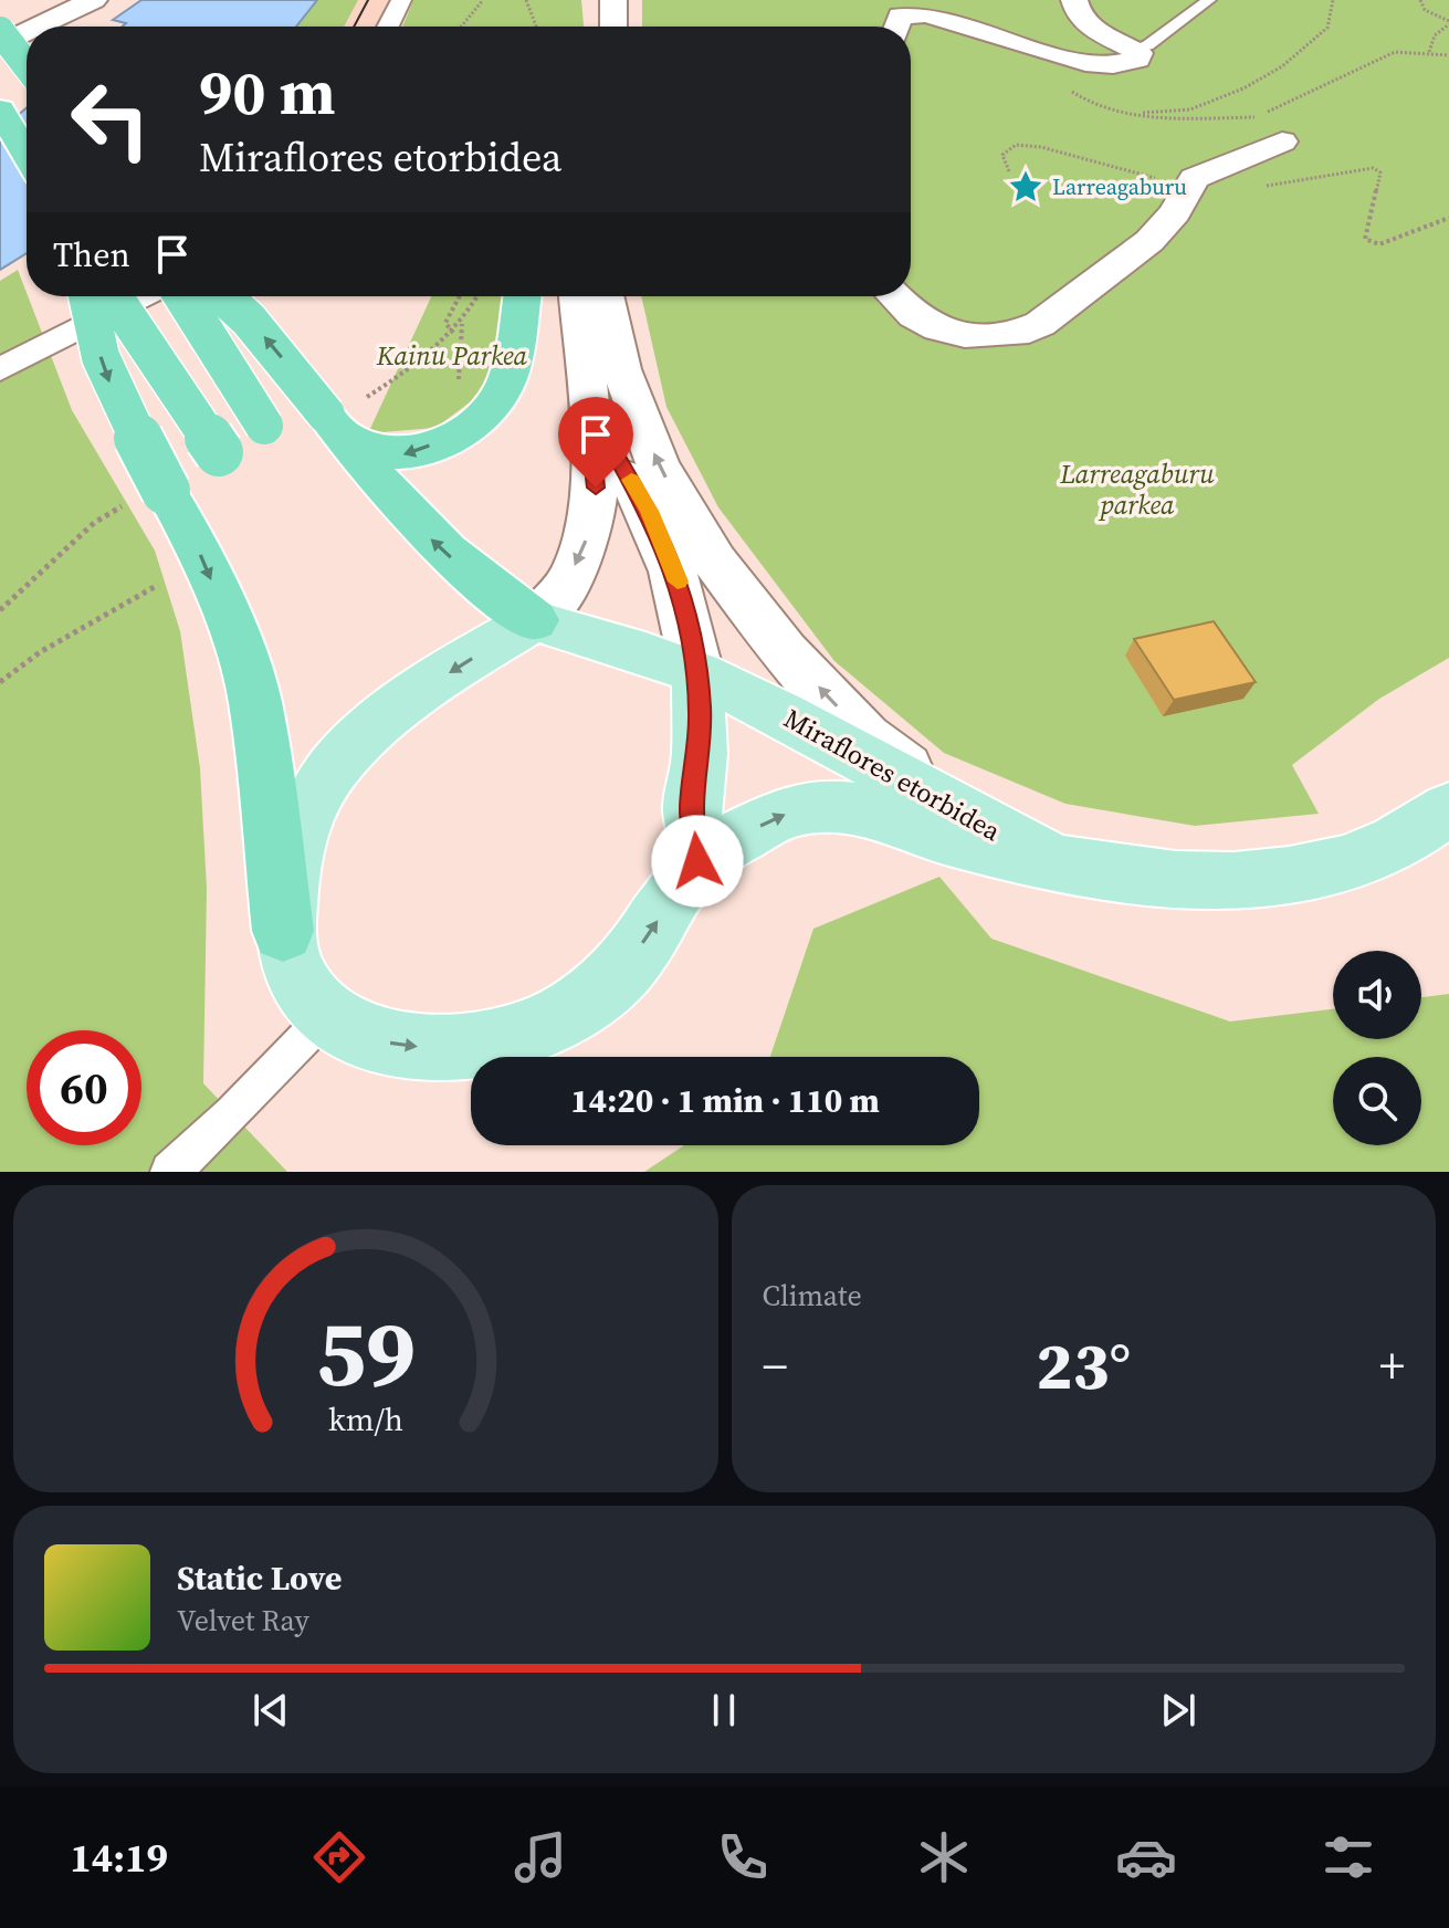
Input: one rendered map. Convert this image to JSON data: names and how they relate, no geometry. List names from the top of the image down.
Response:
{
  "streets": {
    "main road": ["Miraflores etorbidea"]
  },
  "parks": ["Kainu Parkea", "Larreagaburu parkea"],
  "places": {
    "place": ["Larreagaburu"]
  },
  "page": {
    "turn": ["90 m", "Miraflores etorbidea"],
    "then": "Then",
    "limit": "60",
    "trip": "14:20 · 1 min · 110 m",
    "tile": "Climate",
    "heat": ["−", "23°", "+"],
    "song": ["Static Love", "Velvet Ray"],
    "tabs": "14:19",
    "gauge": ["59", "km/h"]
  }
}
